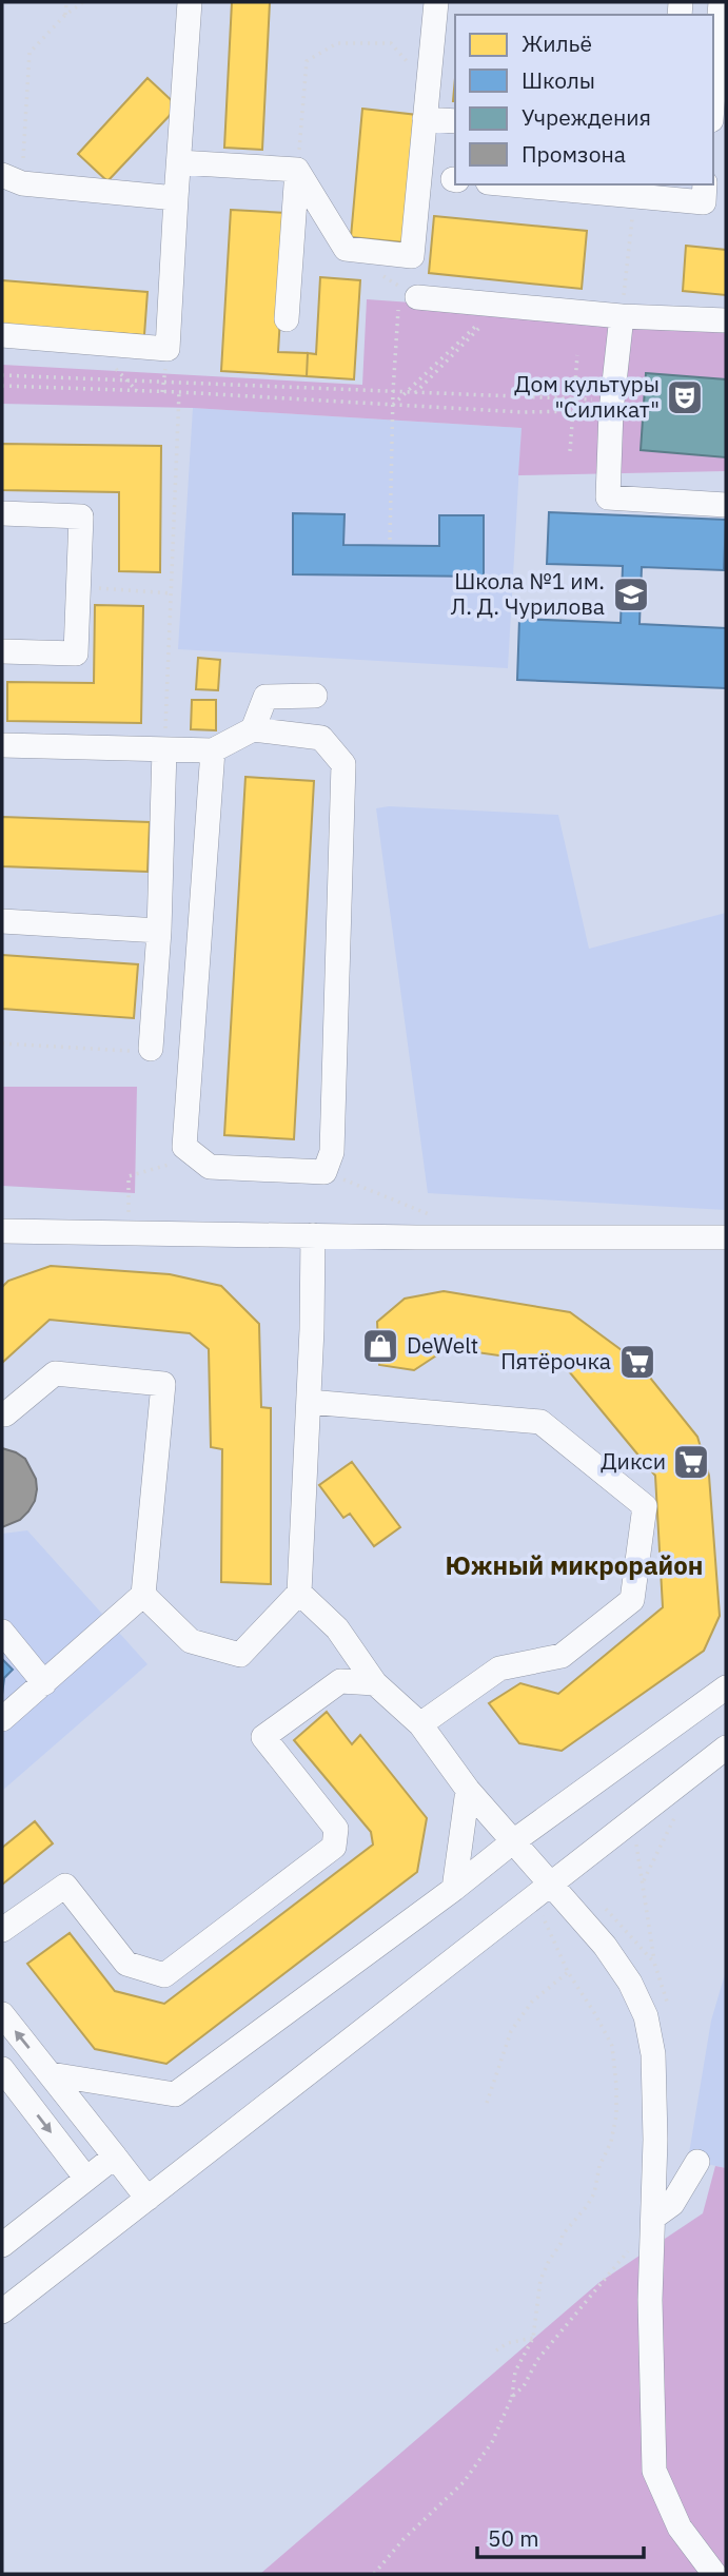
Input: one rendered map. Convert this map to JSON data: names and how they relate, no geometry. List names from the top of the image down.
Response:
{
  "districts": ["Южный микрорайон"],
  "places": {
    "theatre": ["Дом культуры \"Силикат\""],
    "school or university": ["Школа №1 им. Л. Д. Чурилова"],
    "shop": ["DeWelt"],
    "supermarket": ["Пятёрочка", "Дикси"]
  },
  "legend": [
    "Жильё",
    "Школы",
    "Учреждения",
    "Промзона"
  ],
  "scale_bar": "50 m"
}
